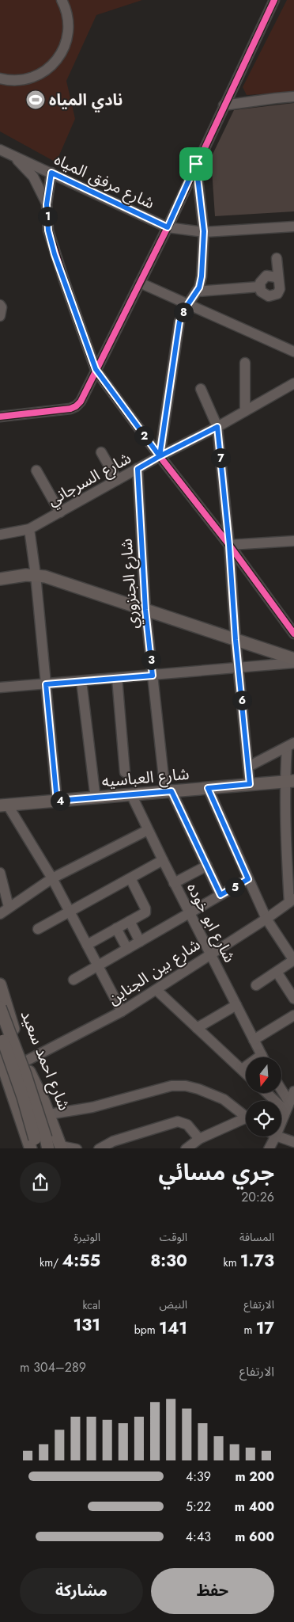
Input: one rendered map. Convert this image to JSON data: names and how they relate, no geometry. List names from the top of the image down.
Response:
{
  "streets": {
    "main road": ["شارع العباسيه", "شارع احمد سعيد"],
    "street": [
      "شارع مرفق المياه",
      "شارع السرجاني",
      "شارع الجنزوري",
      "شارع ابو خوده",
      "شارع بين الجناين"
    ]
  },
  "crossings": [
    ["شارع السرجاني", "شارع الجنزوري"],
    ["شارع الجنزوري", "شارع العباسيه"],
    ["شارع العباسيه", "شارع ابو خوده"],
    ["شارع ابو خوده", "شارع بين الجناين"],
    ["شارع بين الجناين", "شارع احمد سعيد"]
  ],
  "places": {
    "sports": ["نادي المياه"]
  },
  "north": "bottom",
  "page": {
    "pins": [
      "1",
      "8",
      "2",
      "7",
      "3",
      "6",
      "4",
      "5"
    ],
    "heading": ["جري مسائي", "20:26"],
    "stats": [
      ["المسافة", "1.73 km"],
      ["الوقت", "8:30"],
      ["الوتيرة", "4:55 /km"],
      ["الارتفاع", "17 m"],
      ["النبض", "141 bpm"],
      ["kcal", "131"]
    ],
    "chart": ["الارتفاع", "289–304 m"],
    "list": [
      {
        "name": "200 m",
        "note": "4:39"
      },
      {
        "name": "400 m",
        "note": "5:22"
      },
      {
        "name": "600 m",
        "note": "4:43"
      }
    ],
    "buttons": ["حفظ", "مشاركة"]
  }
}
